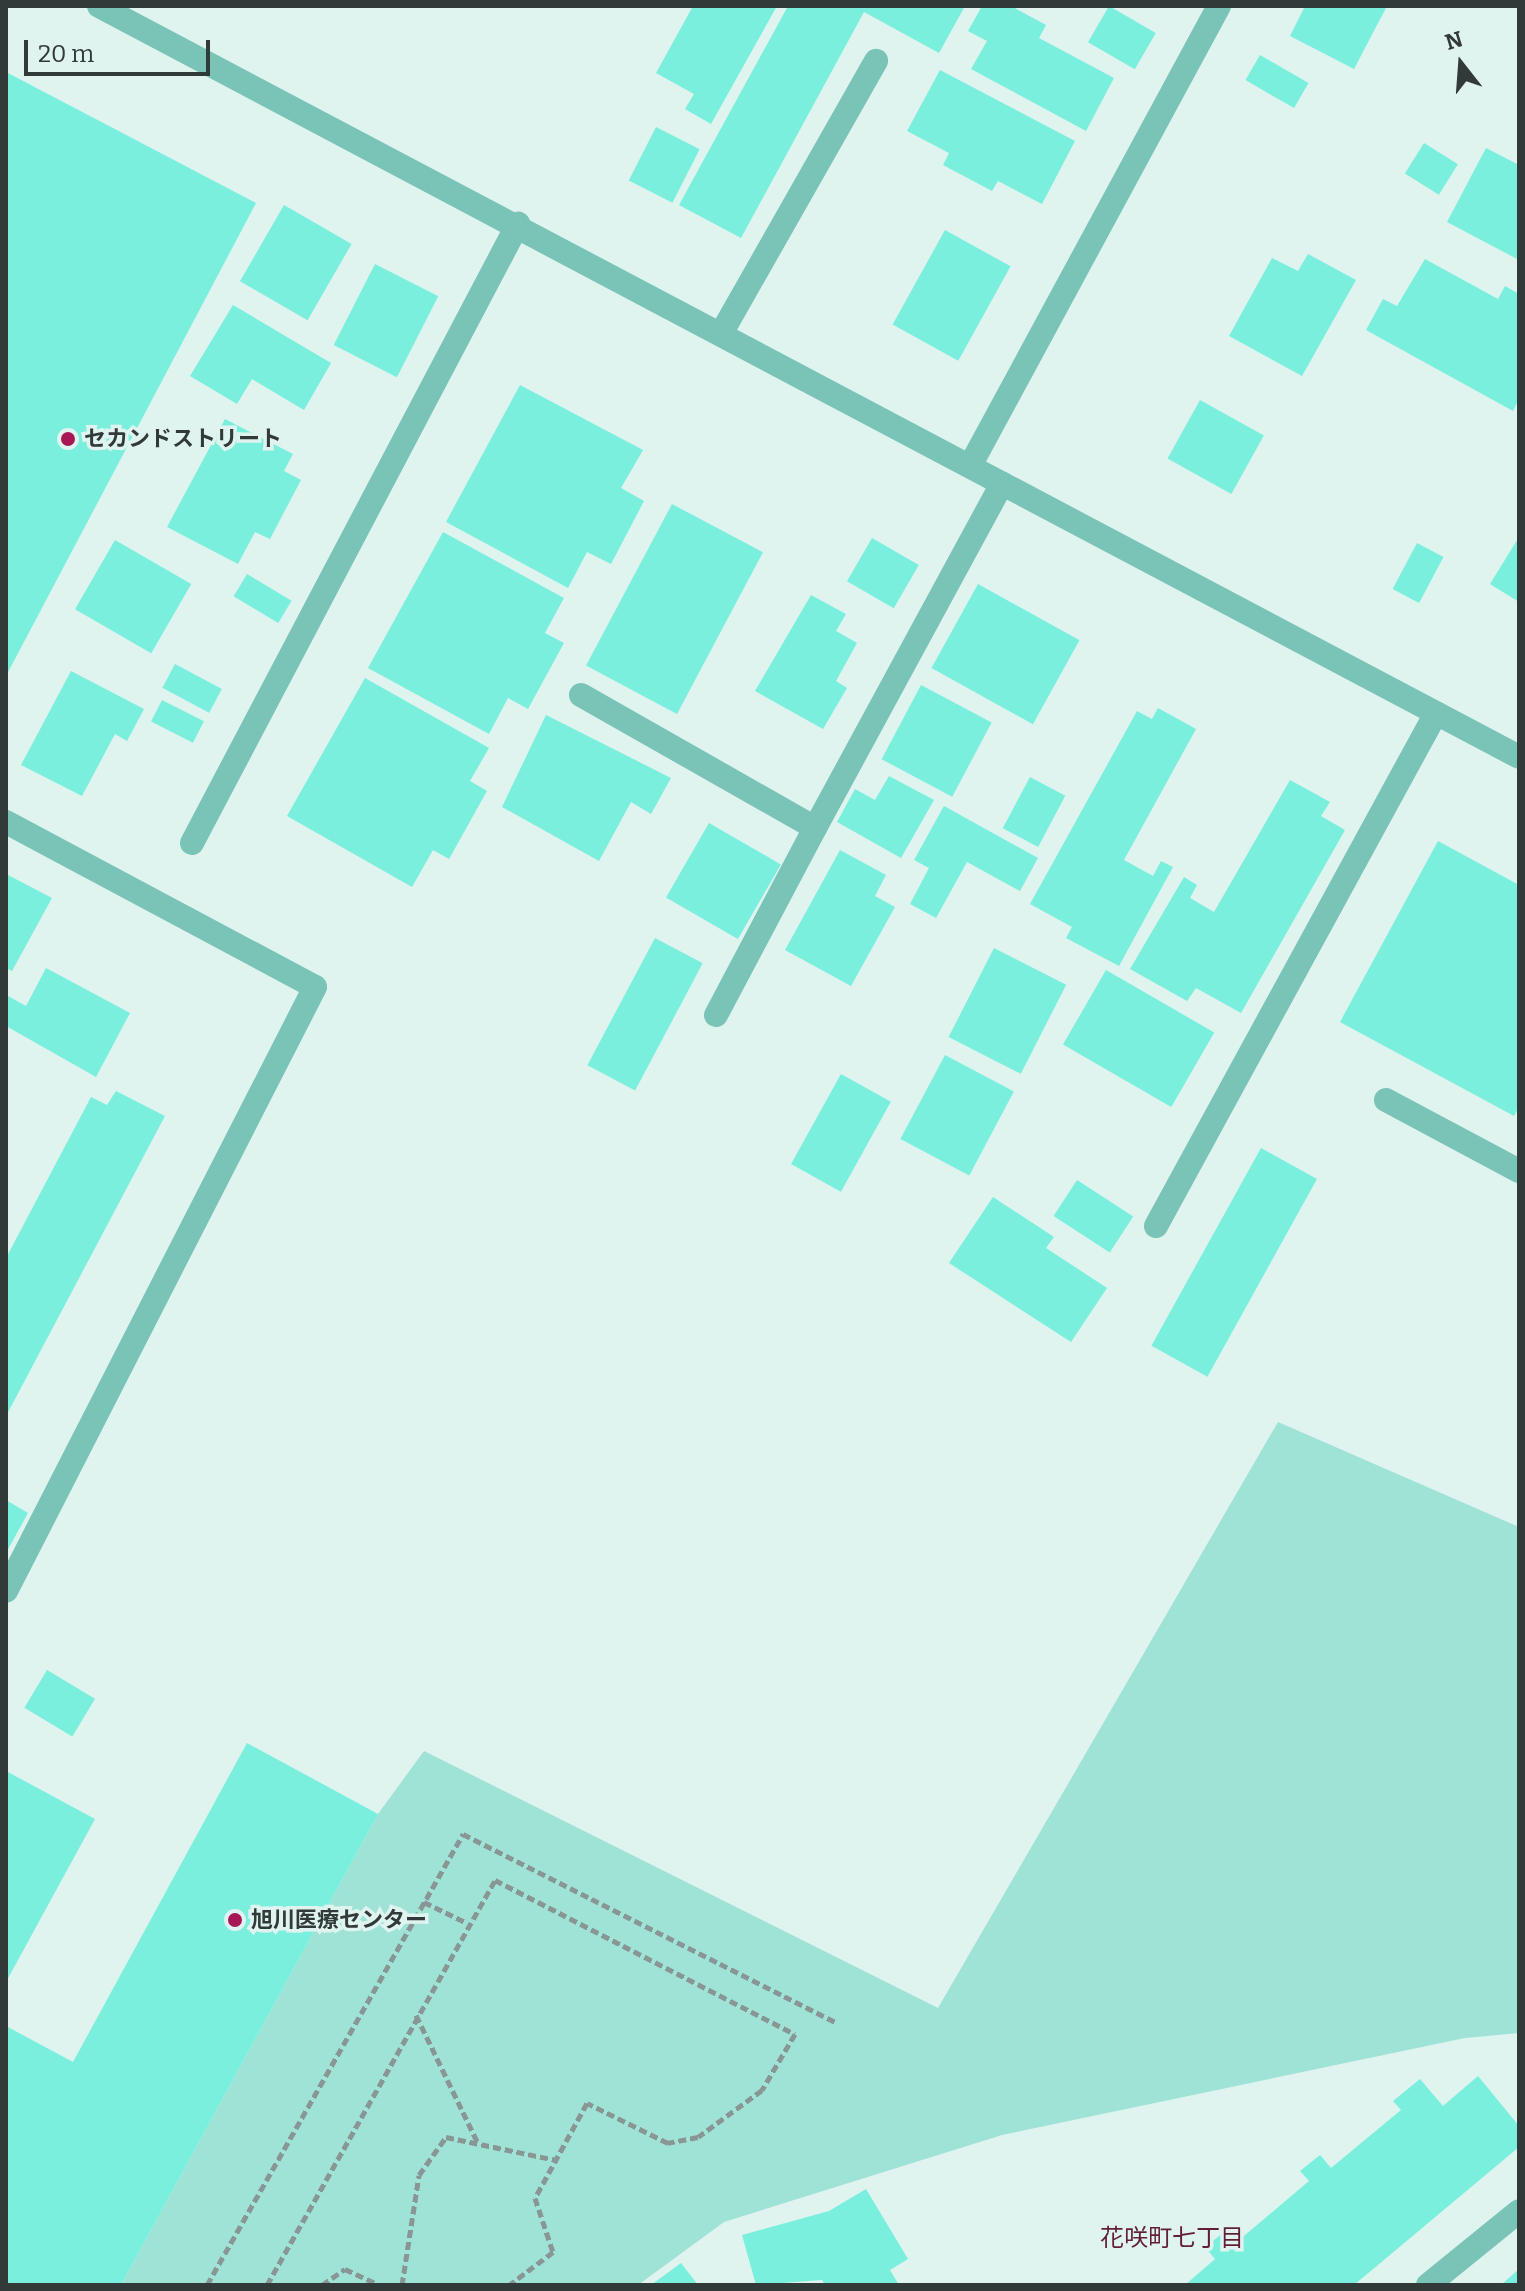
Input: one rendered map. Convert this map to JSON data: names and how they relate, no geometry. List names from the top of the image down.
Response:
{
  "districts": ["花咲町七丁目"],
  "places": ["セカンドストリート", "旭川医療センター"],
  "scale_bar": "20 m",
  "north": "top"
}
